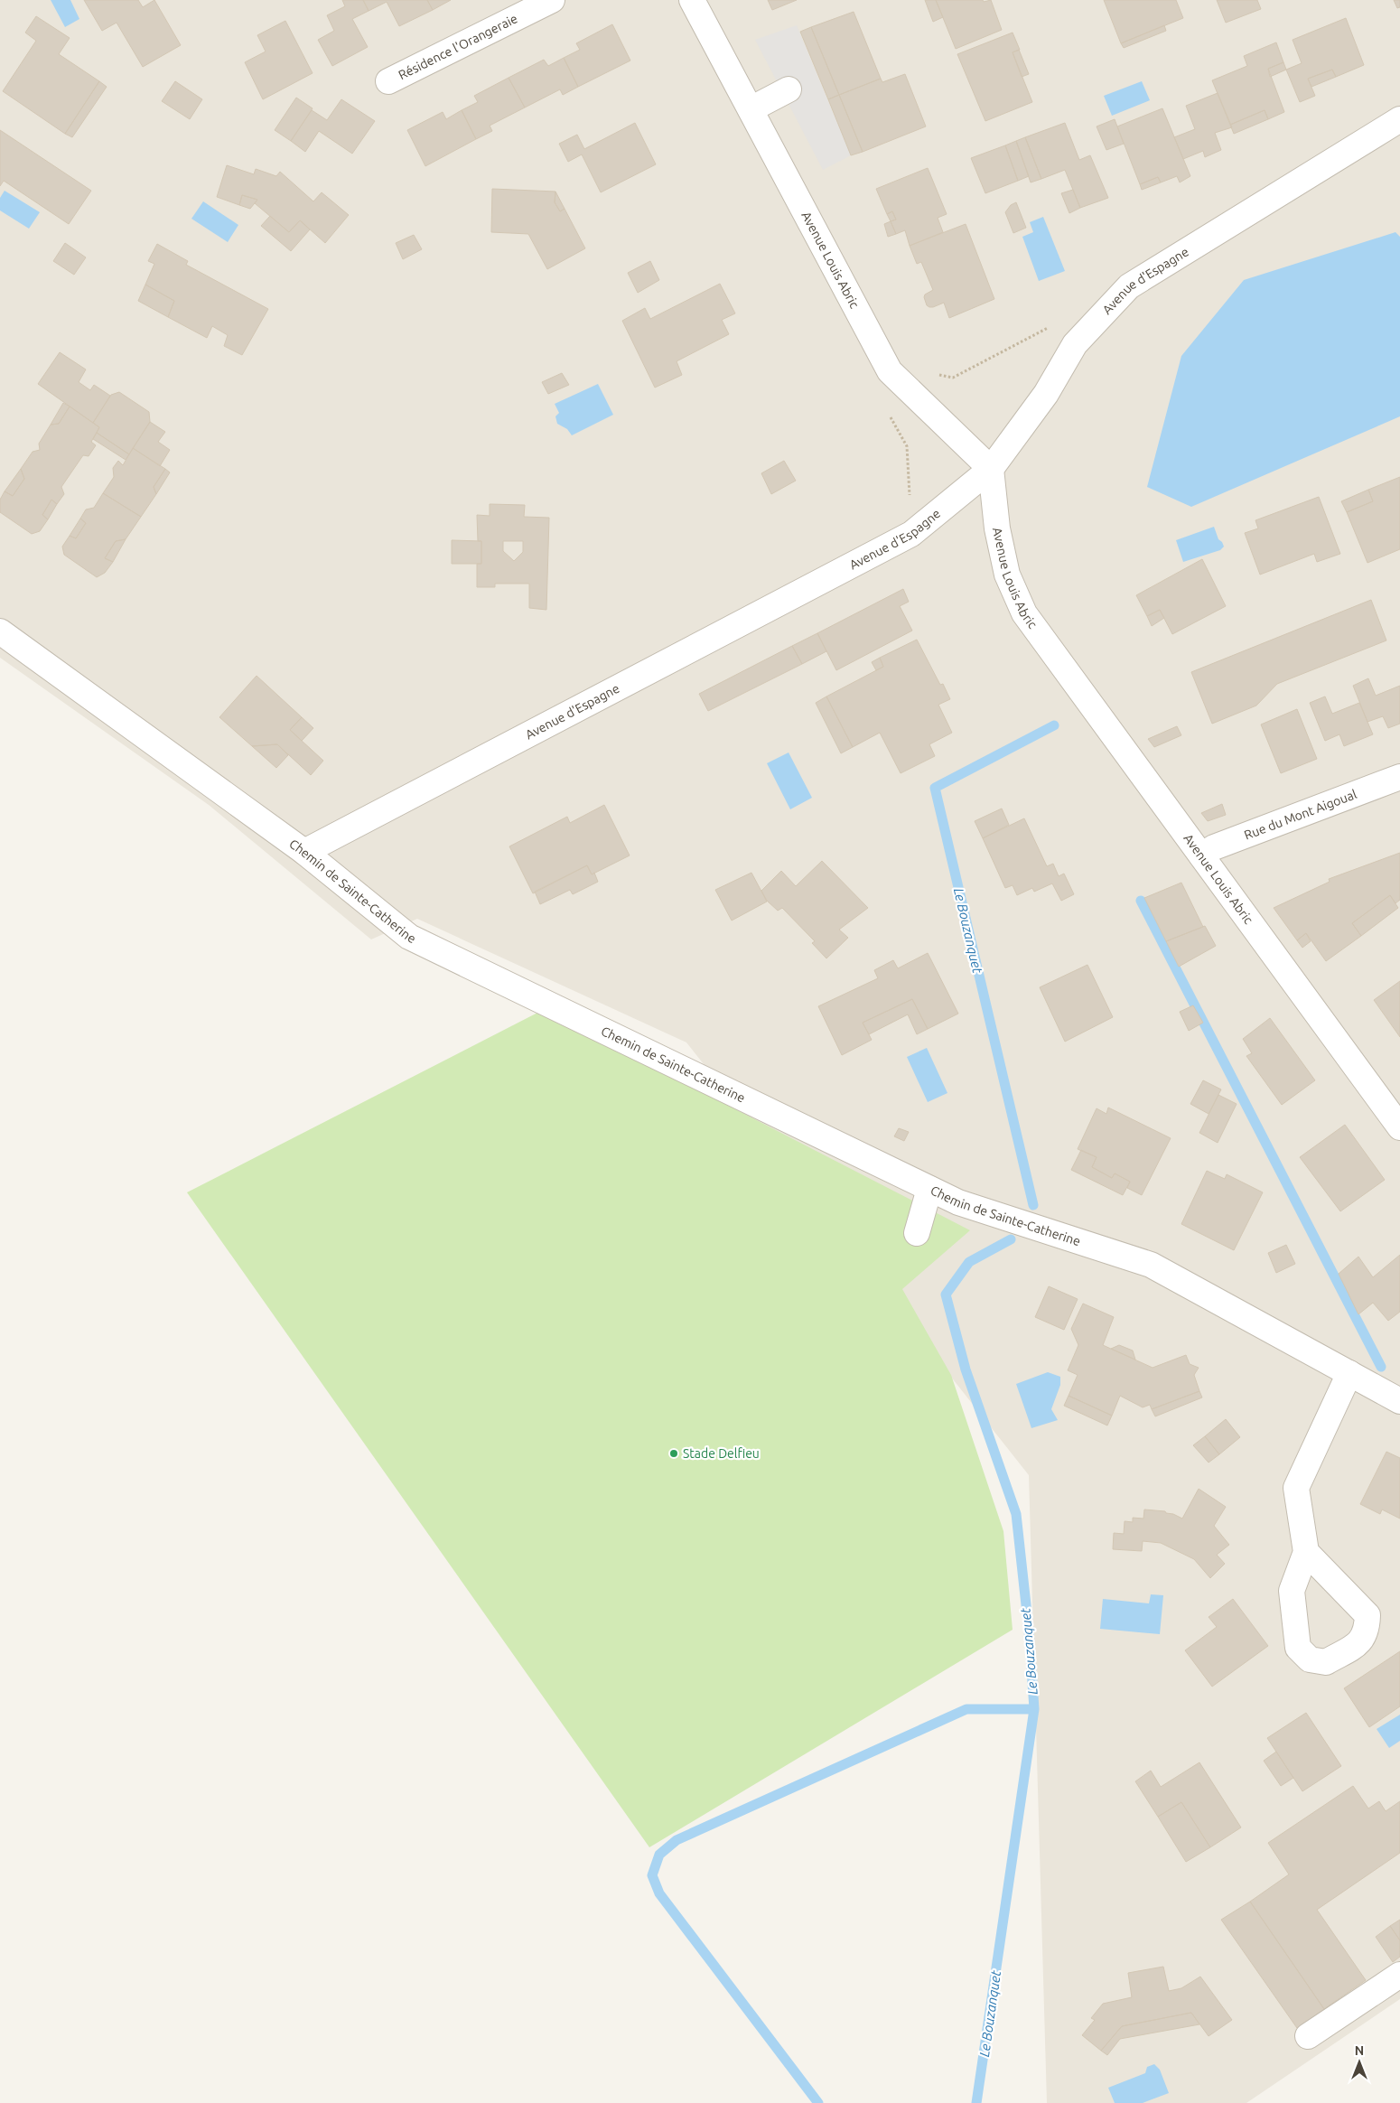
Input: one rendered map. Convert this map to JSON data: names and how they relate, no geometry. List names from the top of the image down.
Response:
{
  "streets": {
    "street": [
      "Résidence l'Orangeraie",
      "Avenue Louis Abric",
      "Avenue d'Espagne",
      "Rue du Mont Aigoual",
      "Chemin de Sainte-Catherine"
    ]
  },
  "crossings": [
    ["Avenue Louis Abric", "Avenue d'Espagne"],
    ["Avenue Louis Abric", "Rue du Mont Aigoual"],
    ["Avenue d'Espagne", "Chemin de Sainte-Catherine"]
  ],
  "water": ["Le Bouzanquet"],
  "places": ["Stade Delfieu"],
  "north": "top"
}
